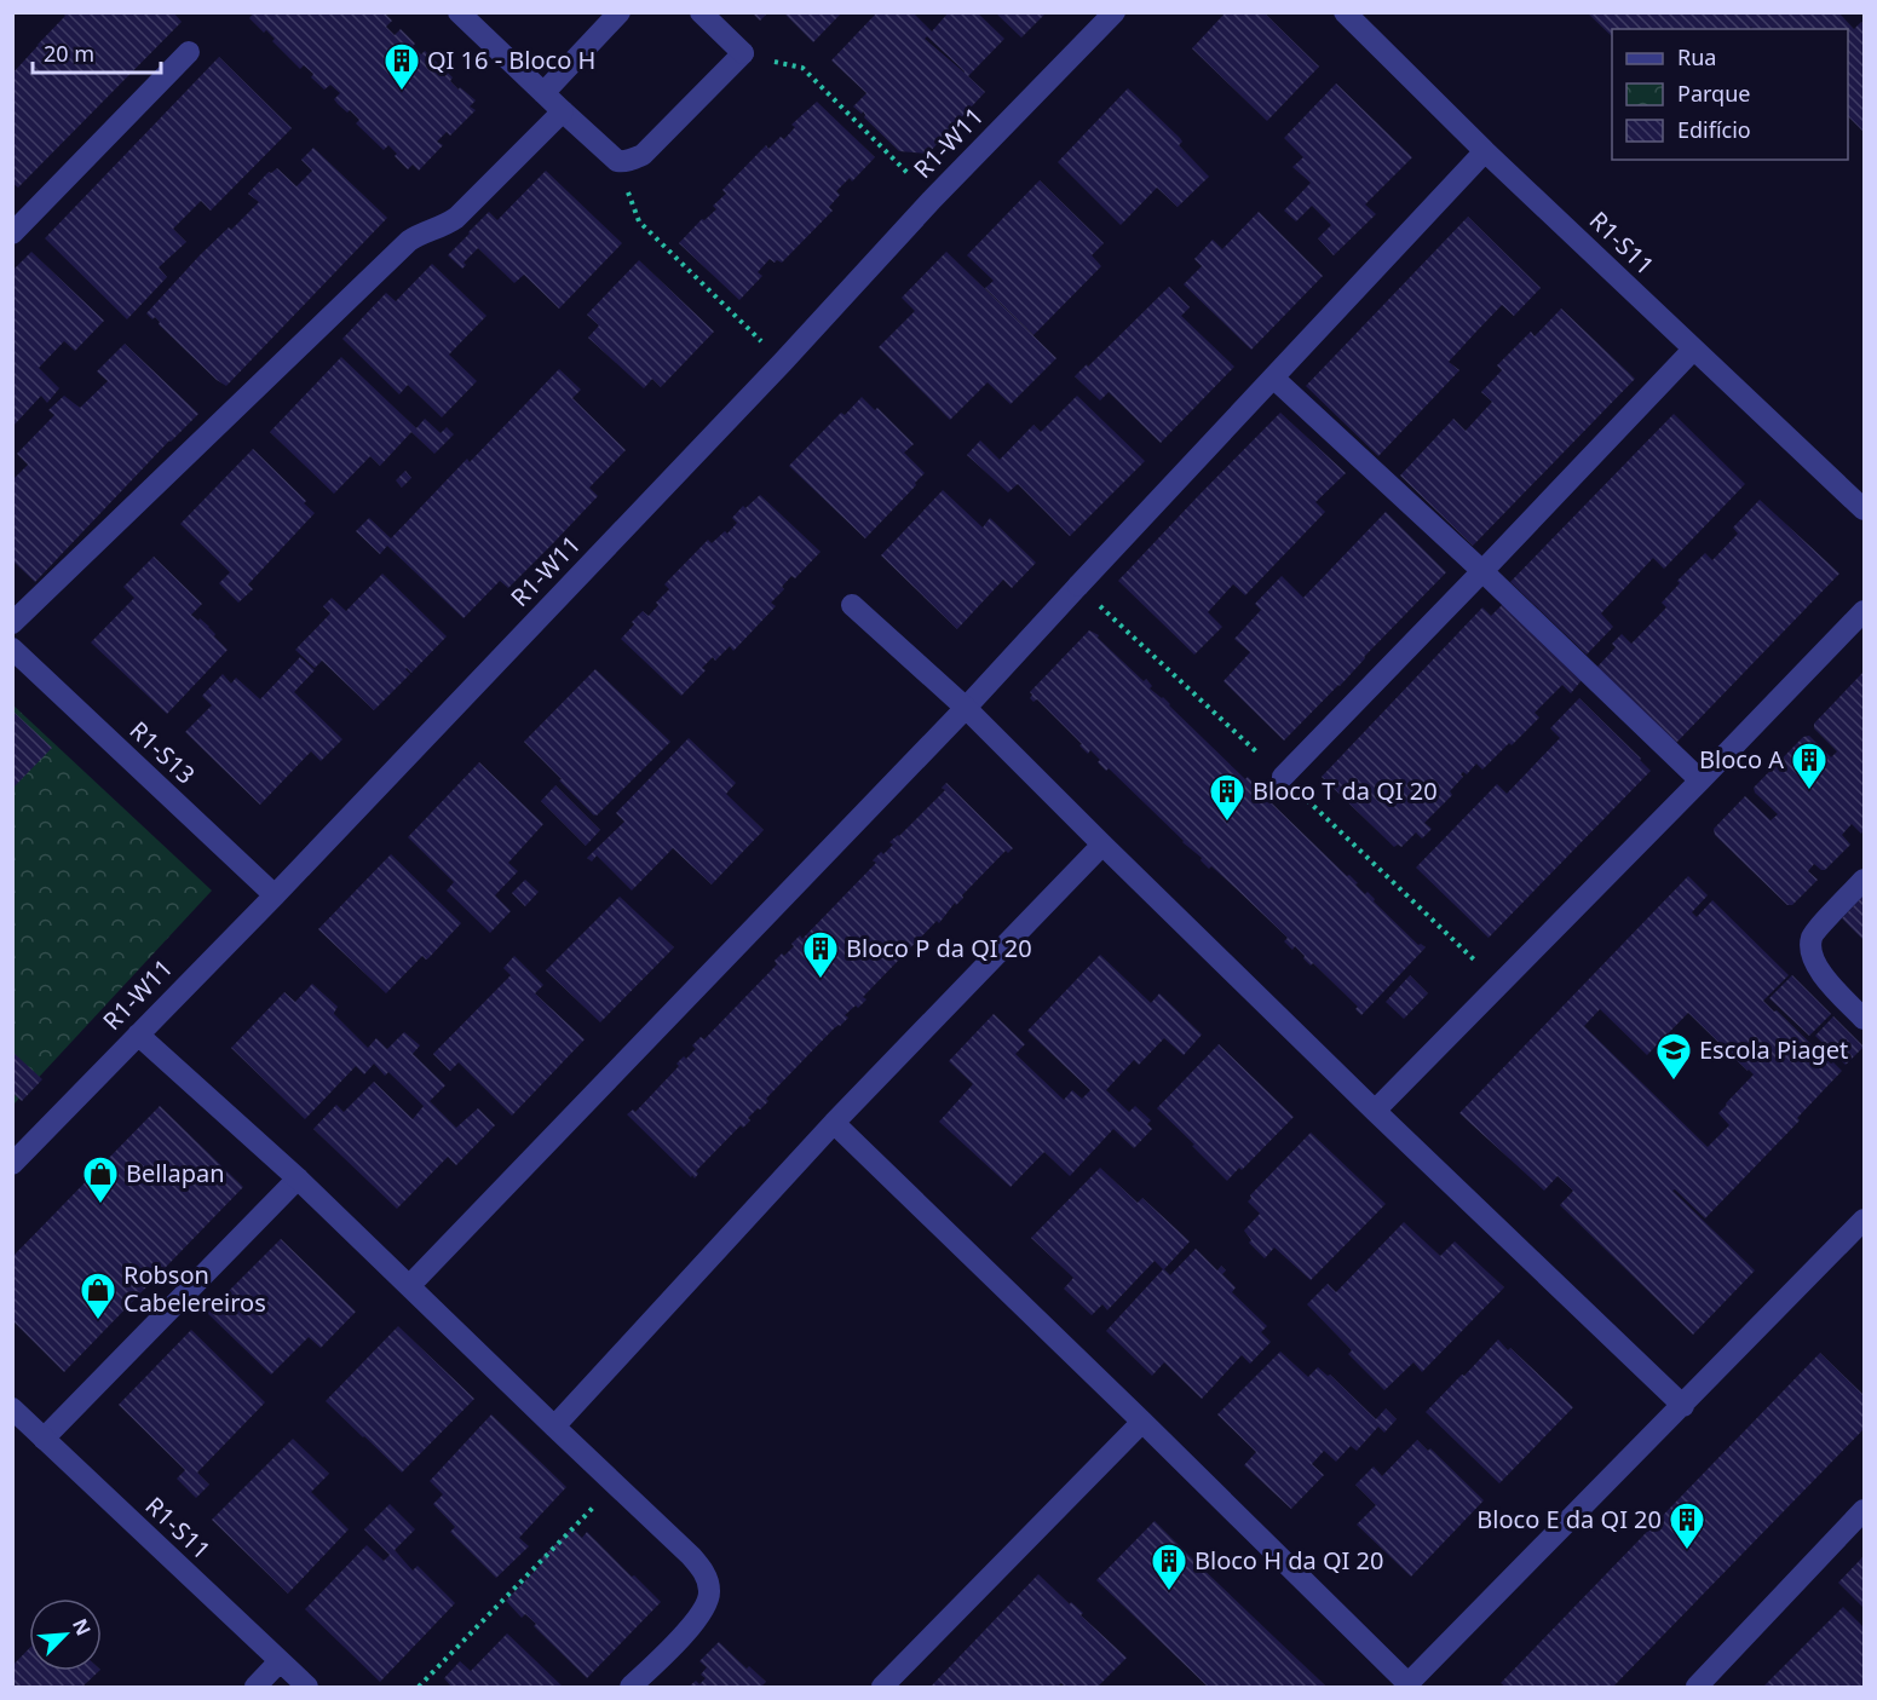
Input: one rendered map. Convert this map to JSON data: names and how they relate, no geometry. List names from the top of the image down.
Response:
{
  "streets": {
    "street": ["R1-W11", "R1-S11", "R1-S13"]
  },
  "crossings": [
    ["R1-W11", "R1-S13"]
  ],
  "places": {
    "building": [
      "QI 16 - Bloco H",
      "Bloco A",
      "Bloco T da QI 20",
      "Bloco P da QI 20",
      "Bloco E da QI 20",
      "Bloco H da QI 20"
    ],
    "school or university": ["Escola Piaget"],
    "shop": ["Bellapan", "Robson Cabelereiros"]
  },
  "legend": ["Rua", "Parque", "Edifício"],
  "scale_bar": "20 m",
  "north": "top right"
}
